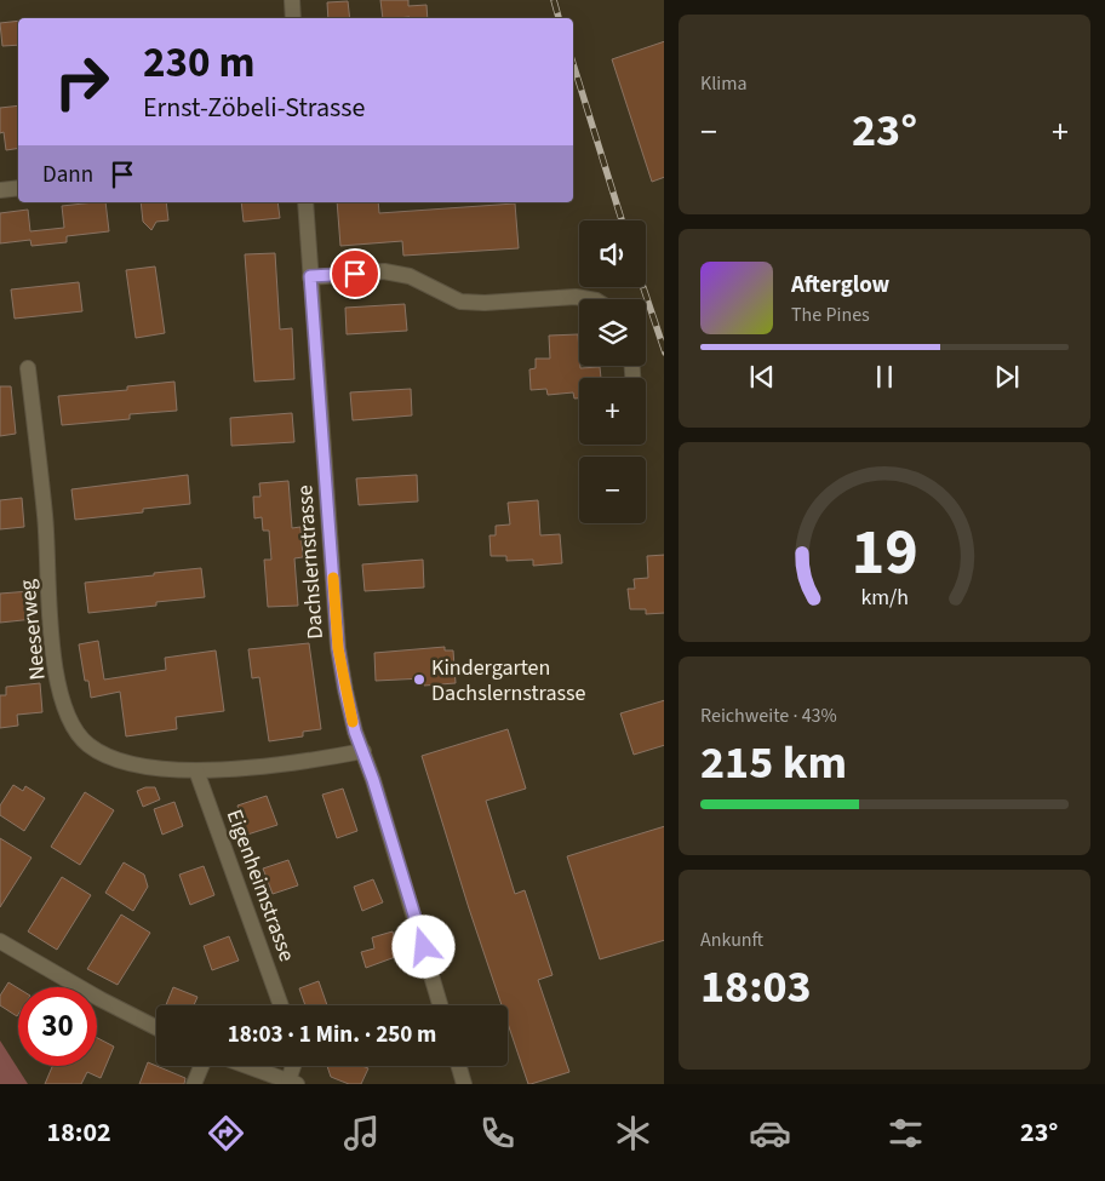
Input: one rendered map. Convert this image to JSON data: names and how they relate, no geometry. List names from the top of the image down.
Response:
{
  "streets": {
    "street": ["Dachslernstrasse", "Neeserweg", "Eigenheimstrasse"]
  },
  "crossings": [
    ["Dachslernstrasse", "Neeserweg"],
    ["Neeserweg", "Eigenheimstrasse"]
  ],
  "places": ["Kindergarten Dachslernstrasse"],
  "page": {
    "tile": [
      "Klima",
      ["Reichweite · 43%", "215 km"],
      ["Ankunft", "18:03"]
    ],
    "turn": ["230 m", "Ernst-Zöbeli-Strasse"],
    "heat": ["−", "23°", "+"],
    "then": "Dann",
    "map_buttons": ["+", "−"],
    "song": ["Afterglow", "The Pines"],
    "limit": "30",
    "trip": "18:03 · 1 Min. · 250 m",
    "tabs": ["18:02", "23°"],
    "gauge": ["19", "km/h"]
  }
}
